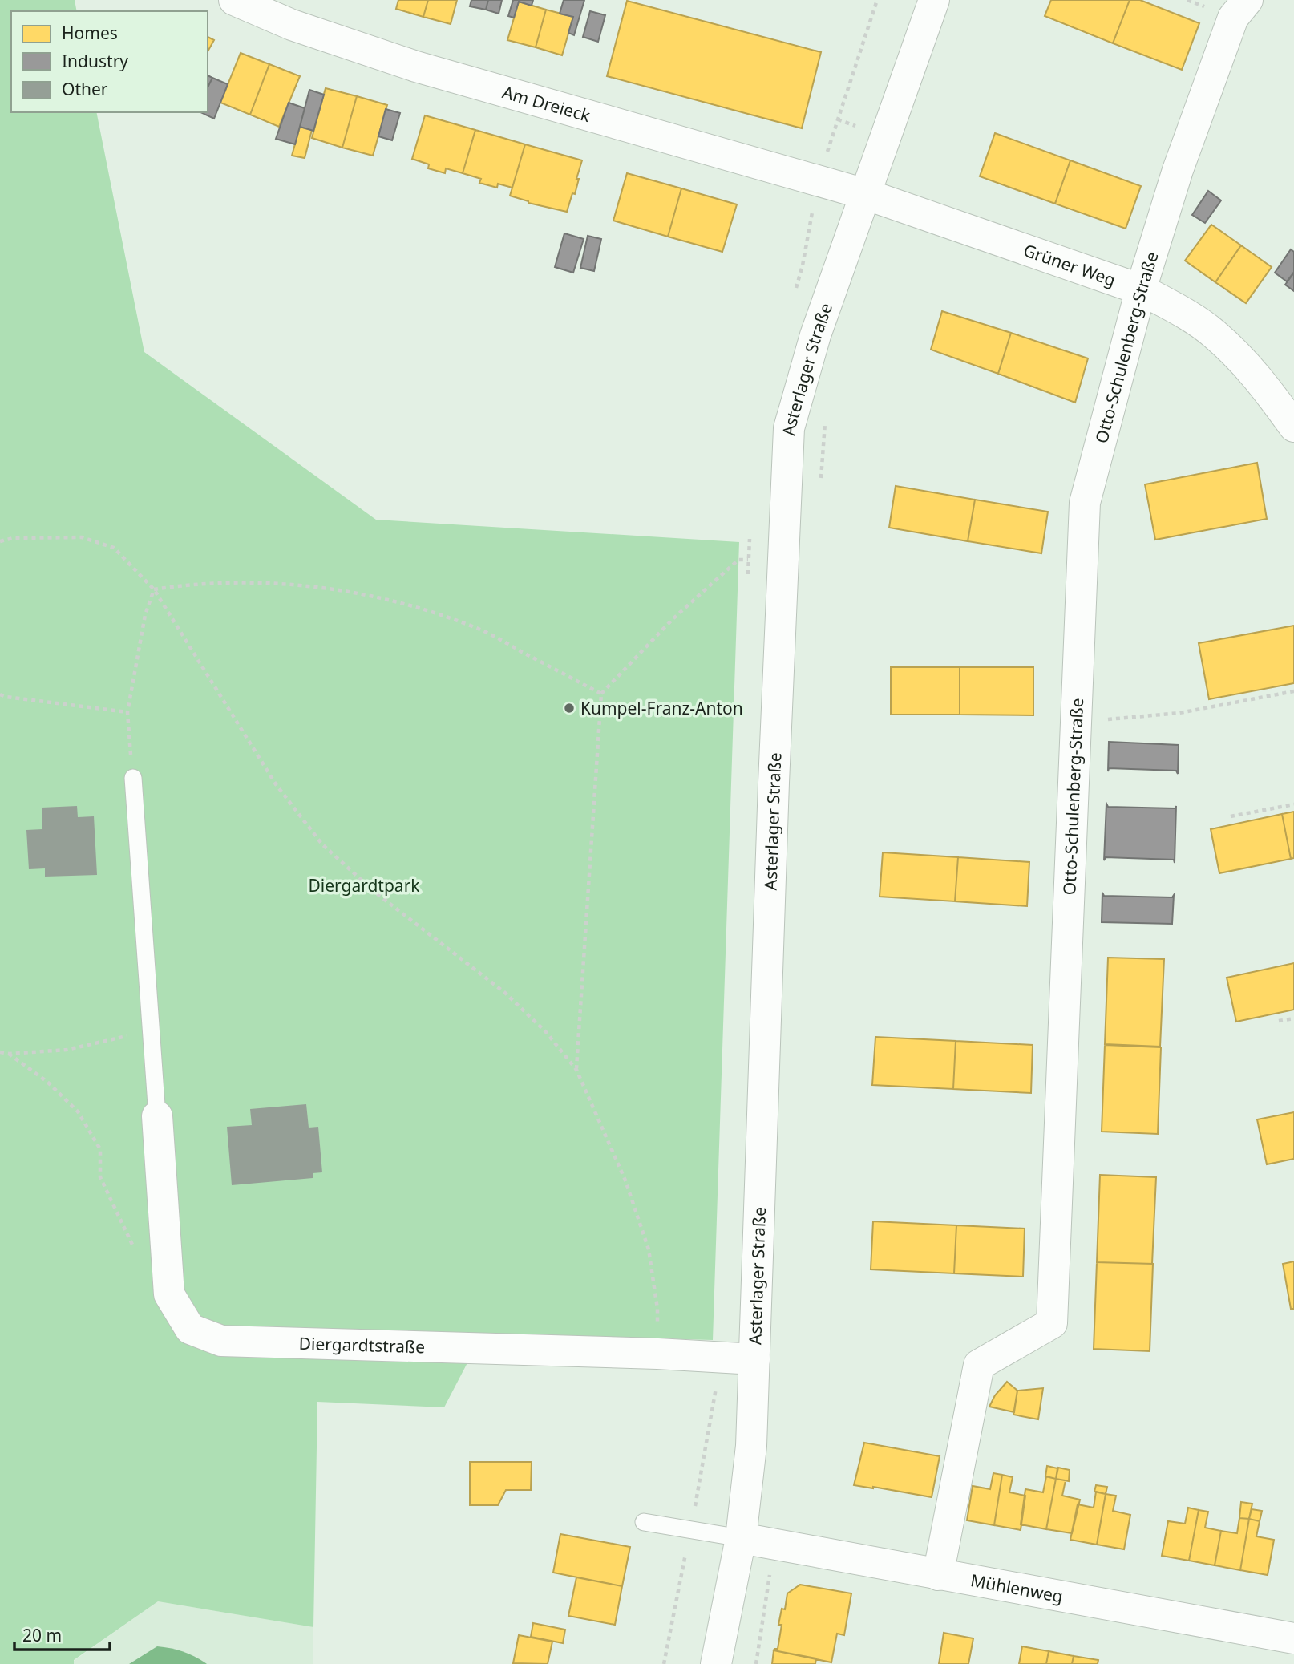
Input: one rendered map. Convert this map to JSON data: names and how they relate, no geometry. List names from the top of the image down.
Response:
{
  "streets": {
    "street": [
      "Am Dreieck",
      "Grüner Weg",
      "Otto-Schulenberg-Straße",
      "Asterlager Straße",
      "Diergardtstraße",
      "Mühlenweg"
    ]
  },
  "crossings": [
    ["Am Dreieck", "Grüner Weg"],
    ["Am Dreieck", "Asterlager Straße"],
    ["Grüner Weg", "Otto-Schulenberg-Straße"],
    ["Grüner Weg", "Asterlager Straße"],
    ["Otto-Schulenberg-Straße", "Mühlenweg"],
    ["Asterlager Straße", "Diergardtstraße"],
    ["Asterlager Straße", "Mühlenweg"]
  ],
  "parks": ["Diergardtpark"],
  "places": ["Kumpel-Franz-Anton"],
  "legend": ["Homes", "Industry", "Other"],
  "scale_bar": "20 m"
}
